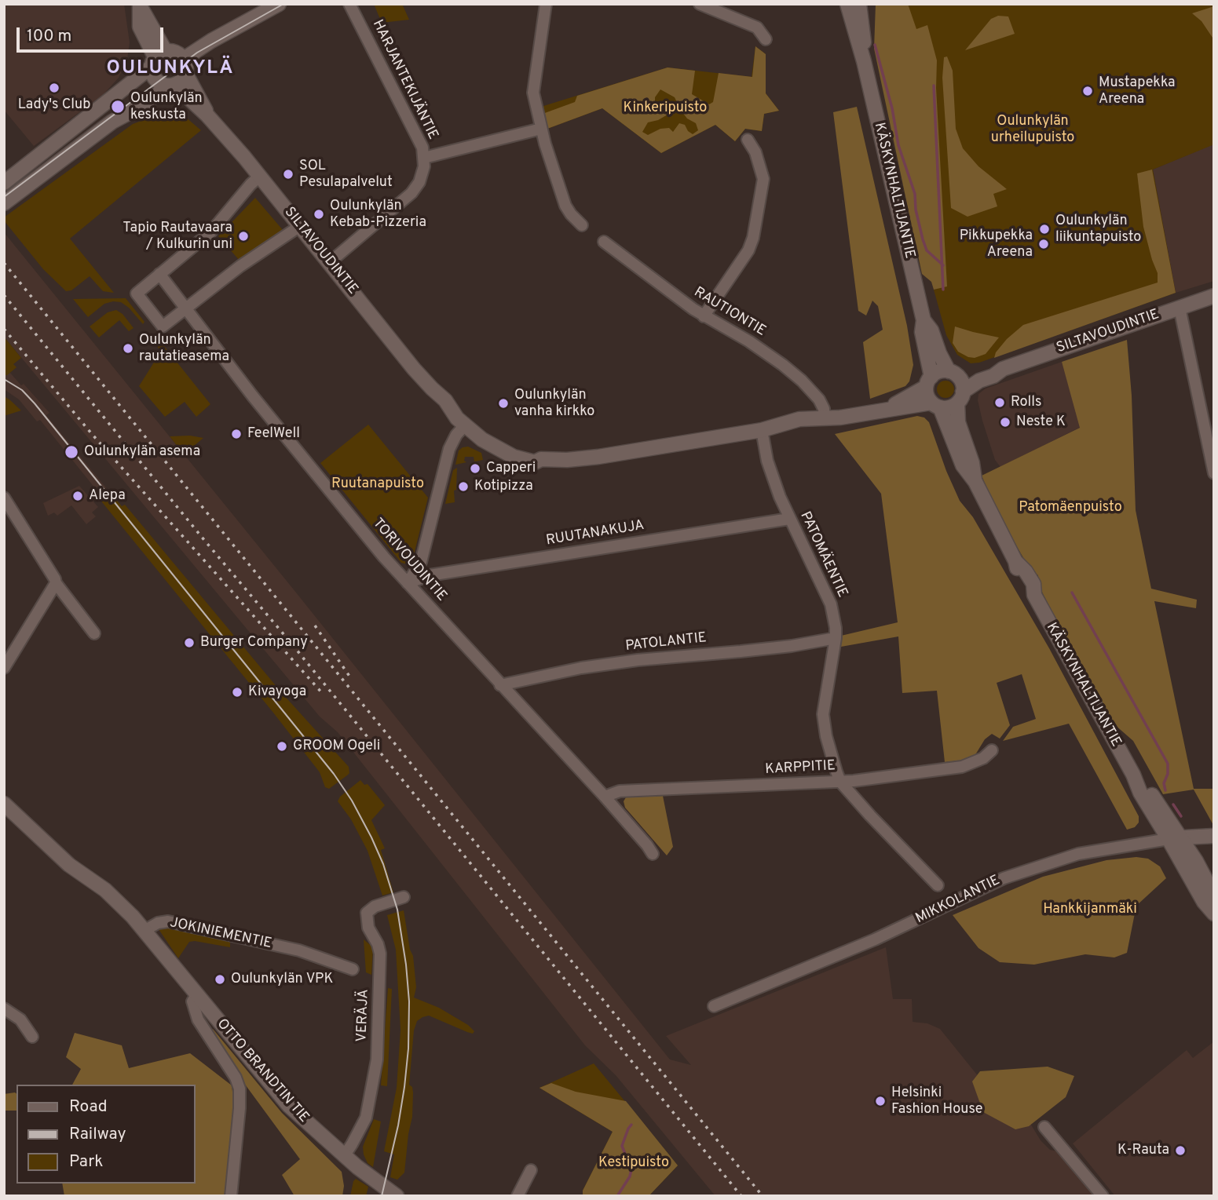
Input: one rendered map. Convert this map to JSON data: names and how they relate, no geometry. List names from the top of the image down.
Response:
{
  "streets": {
    "main road": [
      "KÄSKYNHALTIJANTIE",
      "SILTAVOUDINTIE",
      "MIKKOLANTIE",
      "OTTO BRANDTIN TIE"
    ],
    "street": [
      "HARJANTEKIJÄNTIE",
      "RAUTIONTIE",
      "RUUTANAKUJA",
      "PATOMÄENTIE",
      "TORIVOUDINTIE",
      "PATOLANTIE",
      "KARPPITIE",
      "JOKINIEMENTIE",
      "VERÄJÄ"
    ]
  },
  "crossings": [
    ["HARJANTEKIJÄNTIE", "SILTAVOUDINTIE"],
    ["KÄSKYNHALTIJANTIE", "SILTAVOUDINTIE"],
    ["KÄSKYNHALTIJANTIE", "MIKKOLANTIE"],
    ["SILTAVOUDINTIE", "RAUTIONTIE"],
    ["SILTAVOUDINTIE", "PATOMÄENTIE"],
    ["RUUTANAKUJA", "PATOMÄENTIE"],
    ["RUUTANAKUJA", "TORIVOUDINTIE"],
    ["PATOMÄENTIE", "PATOLANTIE"],
    ["PATOMÄENTIE", "KARPPITIE"],
    ["TORIVOUDINTIE", "PATOLANTIE"],
    ["TORIVOUDINTIE", "KARPPITIE"],
    ["JOKINIEMENTIE", "OTTO BRANDTIN TIE"],
    ["VERÄJÄ", "OTTO BRANDTIN TIE"]
  ],
  "districts": ["OULUNKYLÄ"],
  "parks": [
    "Kinkeripuisto",
    "Oulunkylän urheilupuisto",
    "Ruutanapuisto",
    "Patomäenpuisto",
    "Hankkijanmäki",
    "Kestipuisto"
  ],
  "places": [
    "Lady's Club",
    "Mustapekka Areena",
    "Oulunkylän keskusta",
    "SOL Pesulapalvelut",
    "Oulunkylän Kebab-Pizzeria",
    "Oulunkylän liikuntapuisto",
    "Tapio Rautavaara / Kulkurin uni",
    "Pikkupekka Areena",
    "Oulunkylän rautatieasema",
    "Rolls",
    "Oulunkylän vanha kirkko",
    "Neste K",
    "FeelWell",
    "Oulunkylän asema",
    "Capperi",
    "Kotipizza",
    "Alepa",
    "Burger Company",
    "Kivayoga",
    "GROOM Ogeli",
    "Oulunkylän VPK",
    "Helsinki Fashion House",
    "K-Rauta"
  ],
  "legend": ["Road", "Railway", "Park"],
  "scale_bar": "100 m"
}
